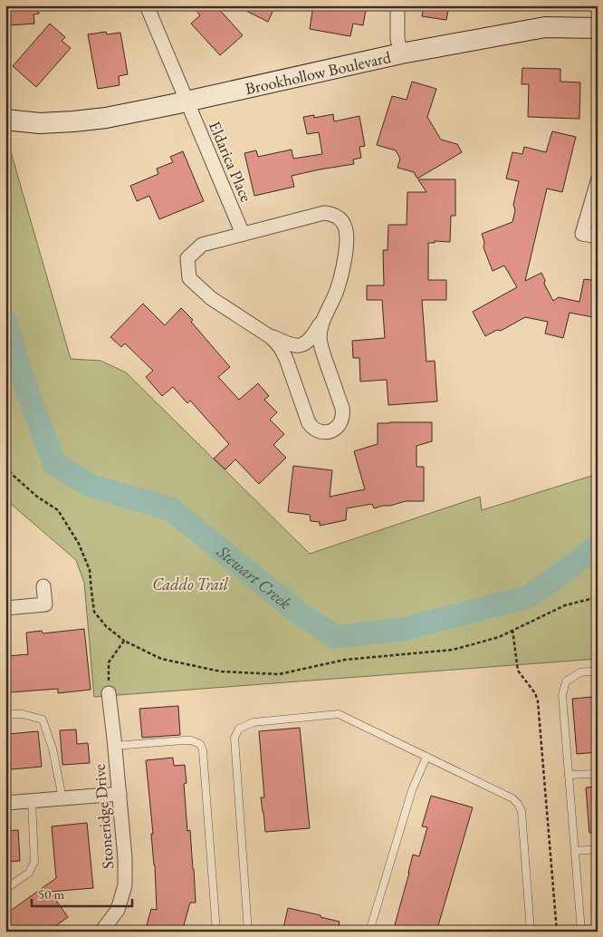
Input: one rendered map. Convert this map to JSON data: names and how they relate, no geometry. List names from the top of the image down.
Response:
{
  "streets": {
    "street": ["Brookhollow Boulevard", "Eldarica Place", "Stoneridge Drive"]
  },
  "crossings": [
    ["Brookhollow Boulevard", "Eldarica Place"]
  ],
  "water": ["Stewart Creek"],
  "parks": ["Caddo Trail"],
  "scale_bar": "50 m"
}
